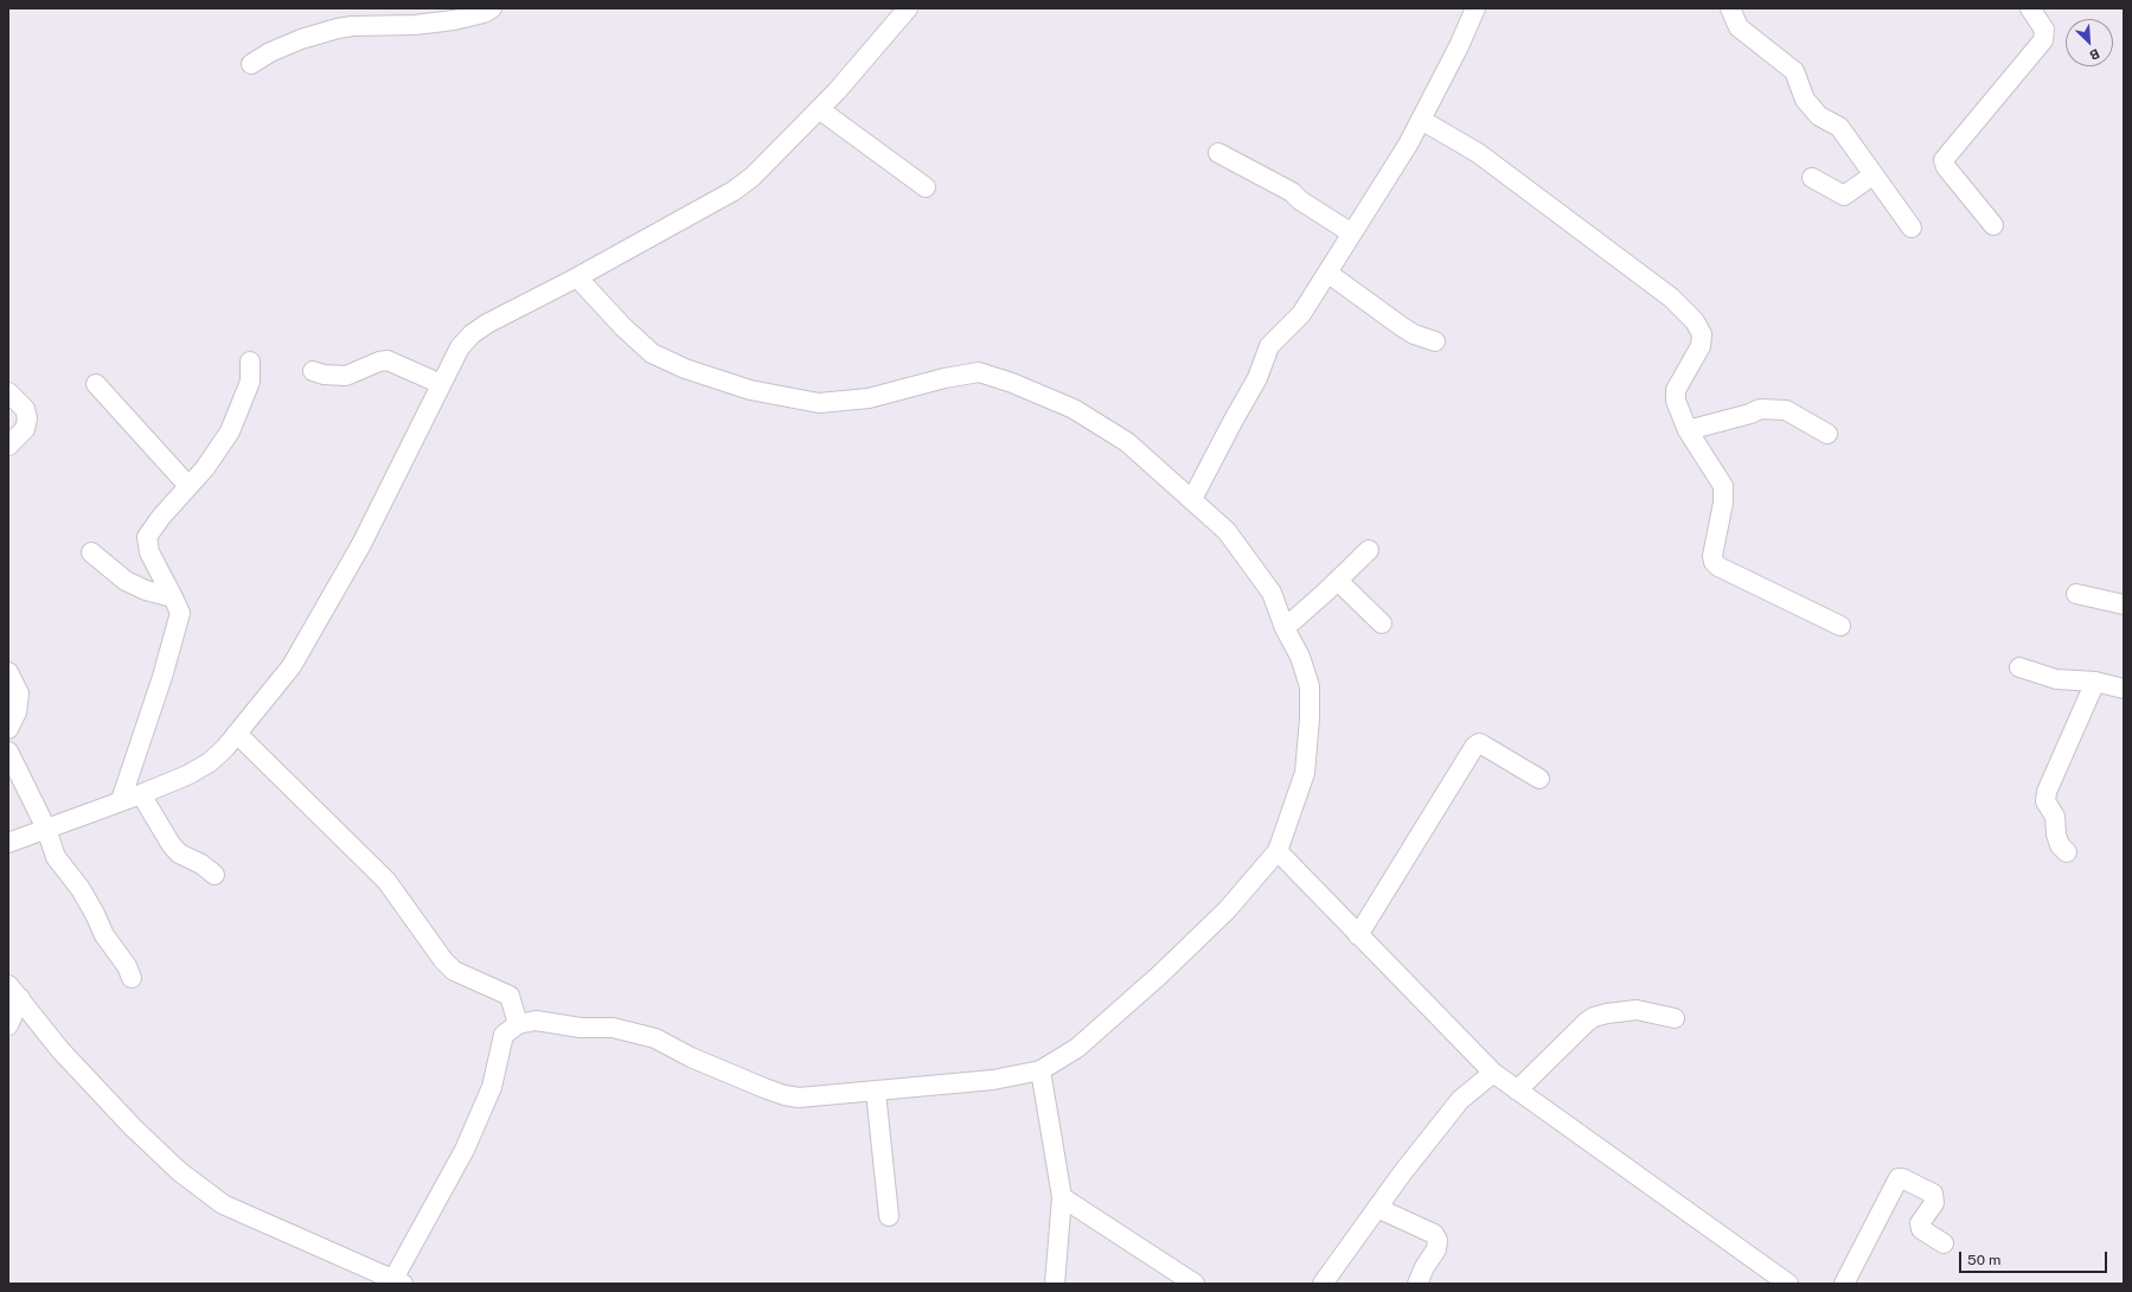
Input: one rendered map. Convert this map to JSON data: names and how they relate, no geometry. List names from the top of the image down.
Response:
{
  "scale_bar": "50 m",
  "north": "bottom right"
}
